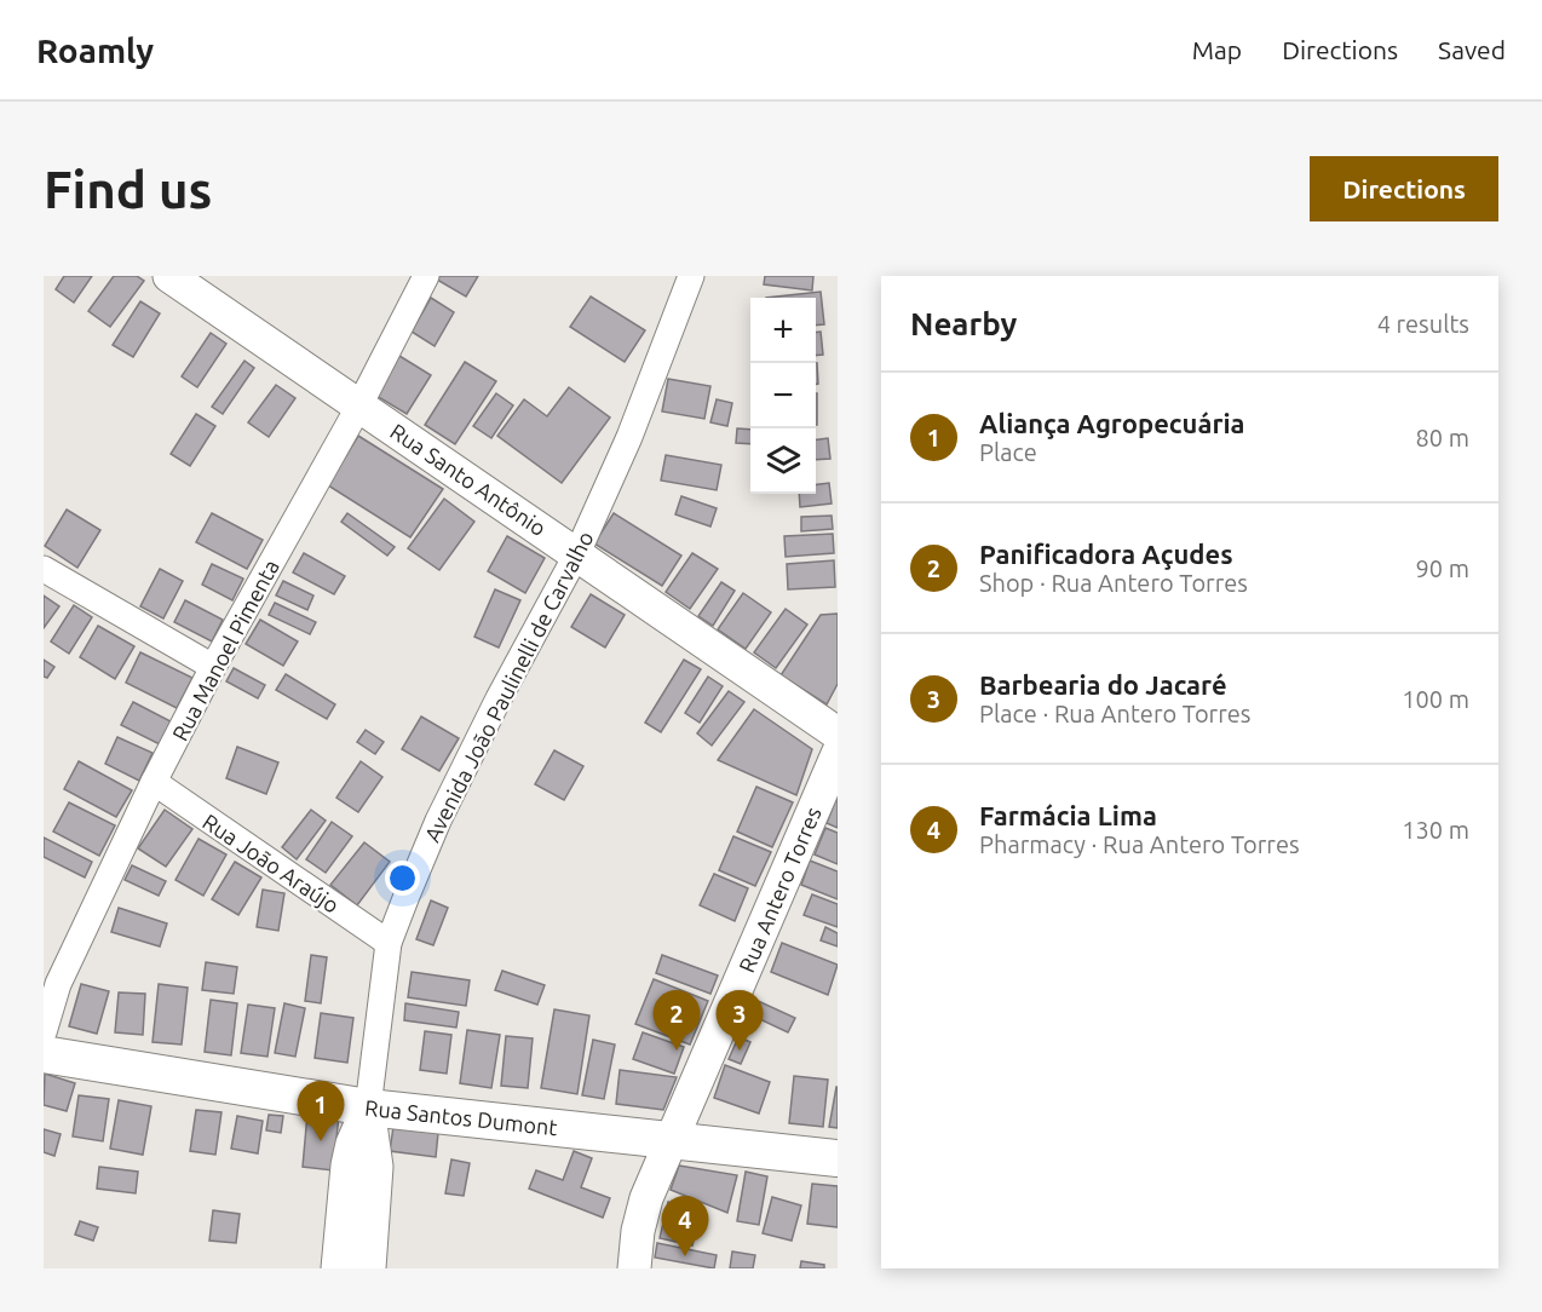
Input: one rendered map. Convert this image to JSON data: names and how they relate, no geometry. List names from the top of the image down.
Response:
{
  "streets": {
    "main road": ["Rua Santos Dumont"],
    "street": [
      "Rua Santo Antônio",
      "Rua Manoel Pimenta",
      "Avenida João Paulinelli de Carvalho",
      "Rua João Araújo",
      "Rua Antero Torres"
    ]
  },
  "crossings": [
    ["Rua Santo Antônio", "Rua Manoel Pimenta"],
    ["Rua Santo Antônio", "Avenida João Paulinelli de Carvalho"],
    ["Rua Manoel Pimenta", "Rua João Araújo"],
    ["Avenida João Paulinelli de Carvalho", "Rua João Araújo"],
    ["Avenida João Paulinelli de Carvalho", "Rua Santos Dumont"],
    ["Rua Antero Torres", "Rua Santos Dumont"]
  ],
  "page": {
    "header": "Roamly",
    "nav": ["Map", "Directions", "Saved"],
    "buttons": "Directions",
    "title": "Find us",
    "heading": ["Nearby", "4 results"],
    "map_buttons": ["+", "−"],
    "list": [
      {
        "mark": "1",
        "name": "Aliança Agropecuária",
        "note": "Place",
        "value": "80 m"
      },
      {
        "mark": "2",
        "name": "Panificadora Açudes",
        "note": "Shop · Rua Antero Torres",
        "value": "90 m"
      },
      {
        "mark": "3",
        "name": "Barbearia do Jacaré",
        "note": "Place · Rua Antero Torres",
        "value": "100 m"
      },
      {
        "mark": "4",
        "name": "Farmácia Lima",
        "note": "Pharmacy · Rua Antero Torres",
        "value": "130 m"
      }
    ],
    "pins": [
      "2",
      "3",
      "1",
      "4"
    ]
  }
}
